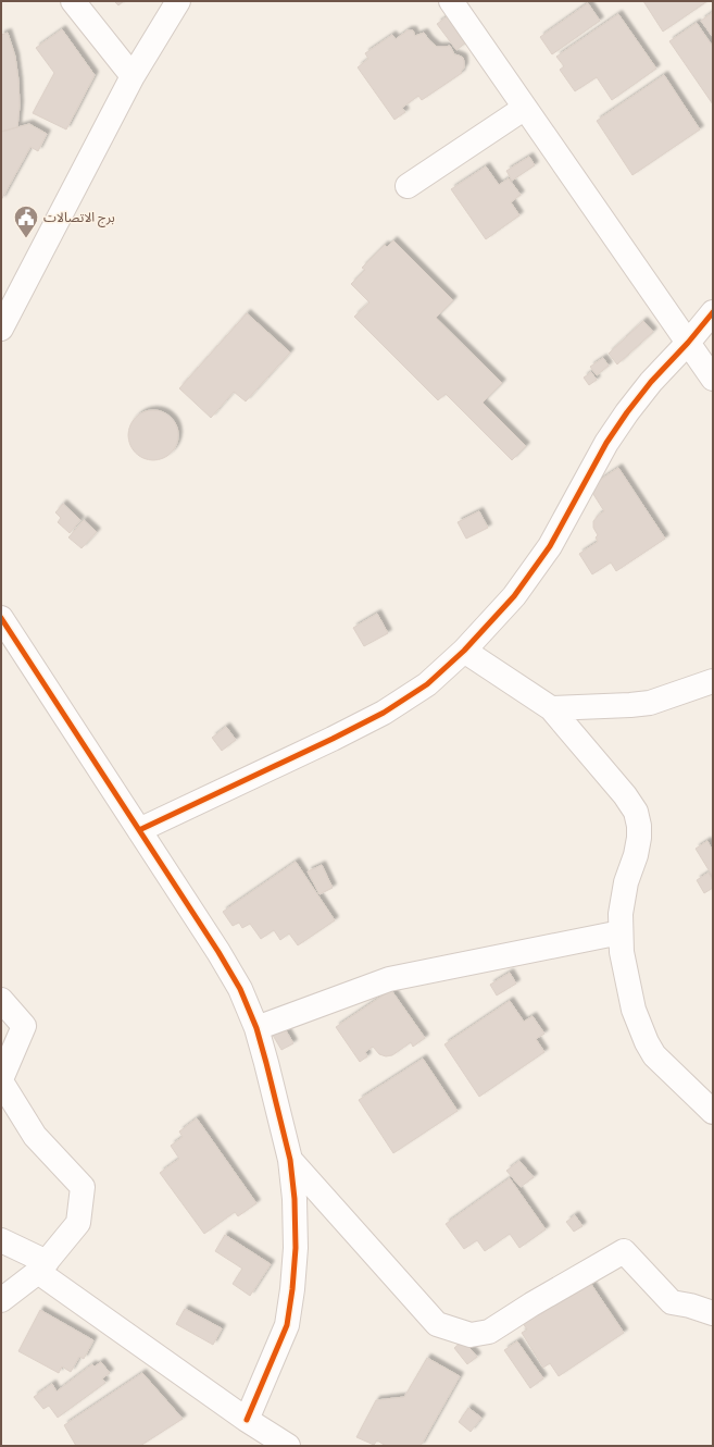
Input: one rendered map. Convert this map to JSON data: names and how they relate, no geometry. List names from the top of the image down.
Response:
{
  "places": {
    "public building": ["برج الاتصالات"]
  }
}
